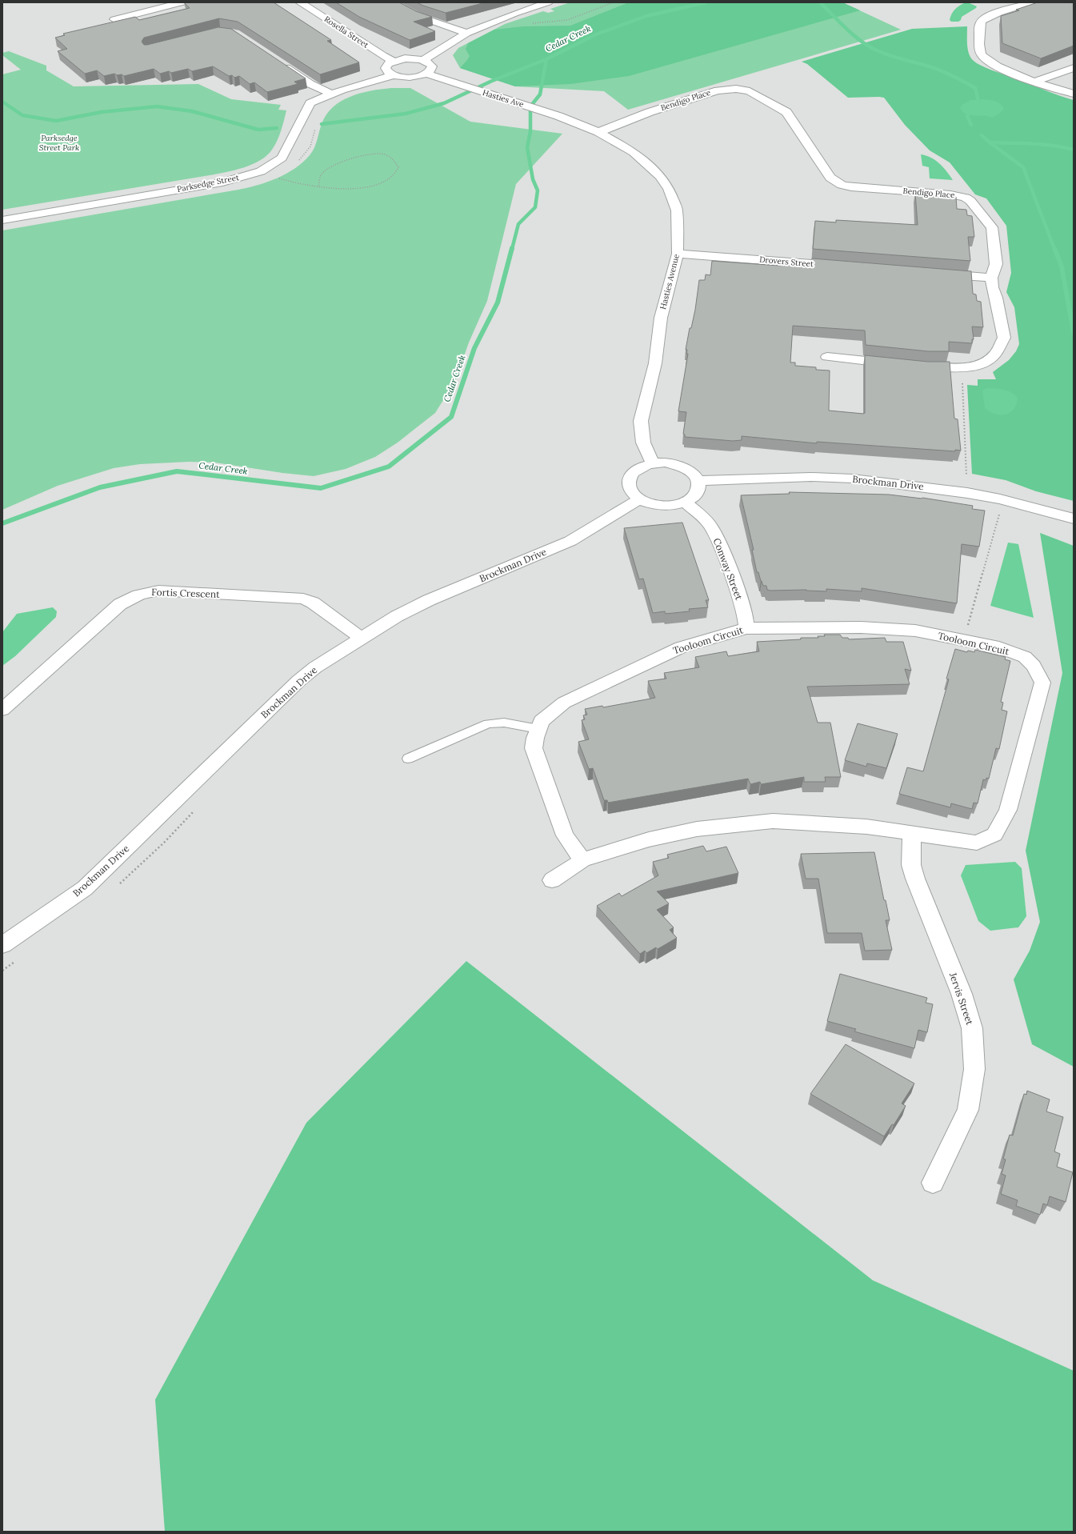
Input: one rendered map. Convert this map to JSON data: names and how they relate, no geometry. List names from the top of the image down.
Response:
{
  "streets": {
    "street": [
      "Rosella Street",
      "Hasties Ave",
      "Bendigo Place",
      "Parksedge Street",
      "Drovers Street",
      "Hasties Avenue",
      "Brockman Drive",
      "Conway Street",
      "Fortis Crescent",
      "Tooloom Circuit",
      "Jervis Street"
    ]
  },
  "crossings": [
    ["Hasties Ave", "Hasties Avenue"],
    ["Bendigo Place", "Hasties Avenue"],
    ["Drovers Street", "Hasties Avenue"],
    ["Hasties Avenue", "Brockman Drive"],
    ["Hasties Avenue", "Conway Street"],
    ["Brockman Drive", "Conway Street"],
    ["Brockman Drive", "Fortis Crescent"],
    ["Conway Street", "Tooloom Circuit"],
    ["Tooloom Circuit", "Jervis Street"]
  ],
  "water": ["Cedar Creek"],
  "parks": ["Parksedge Street Park"]
}
